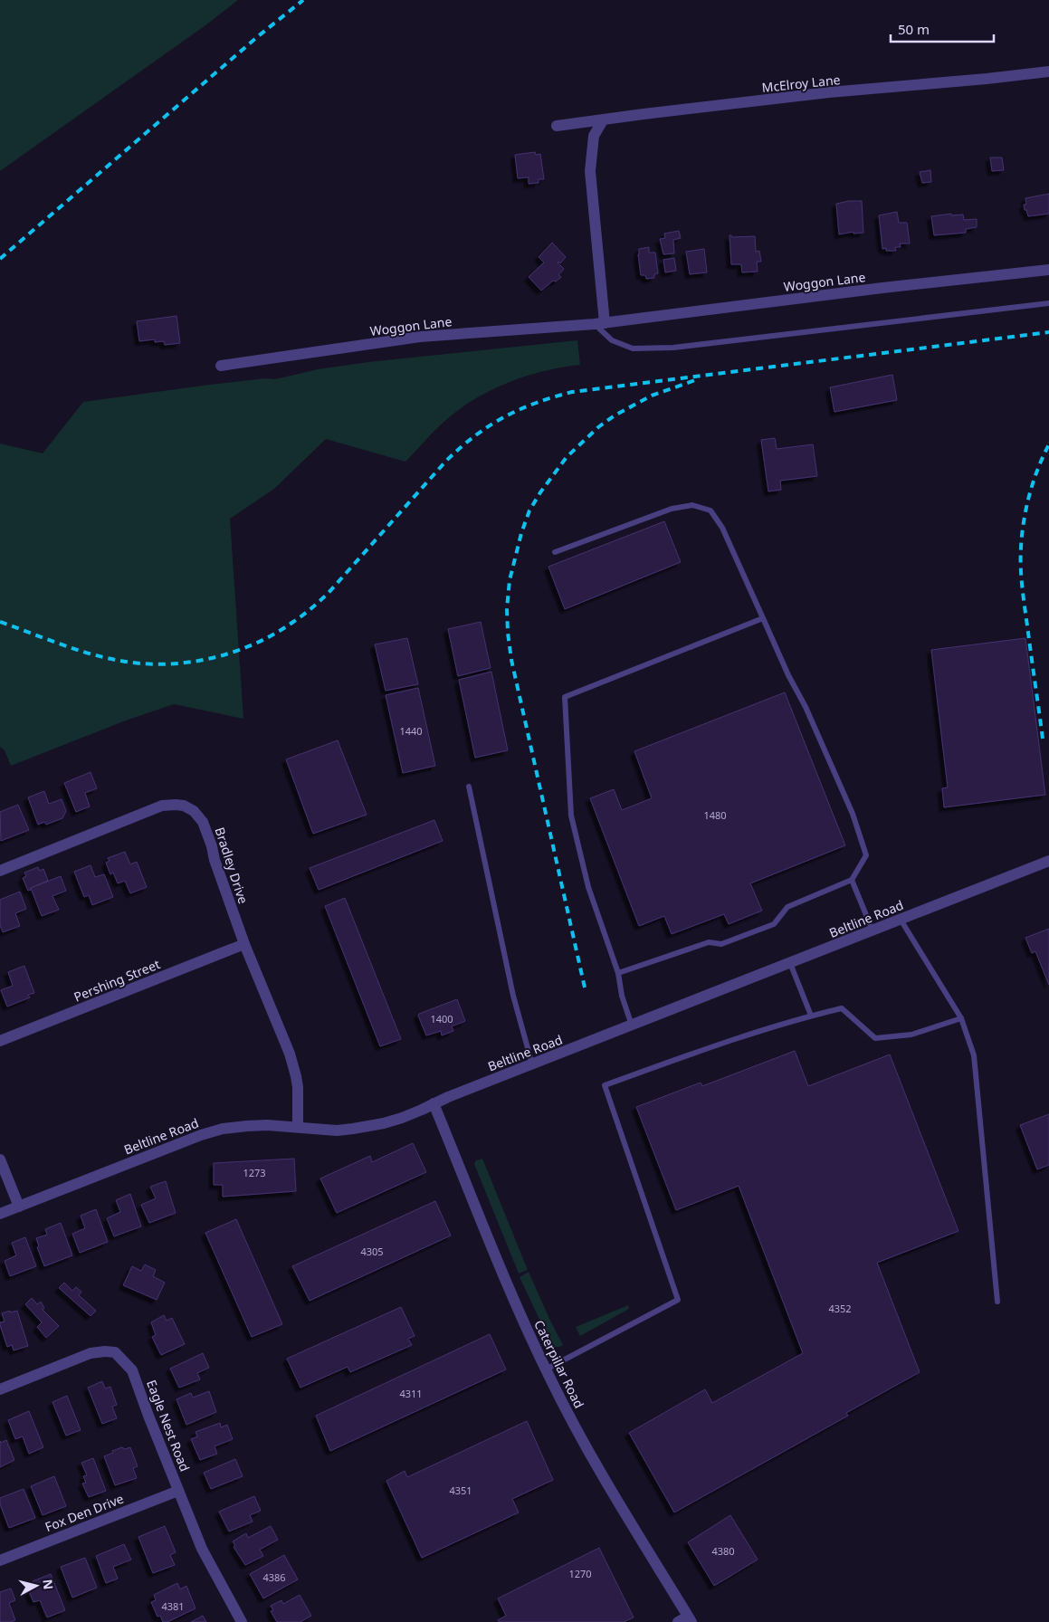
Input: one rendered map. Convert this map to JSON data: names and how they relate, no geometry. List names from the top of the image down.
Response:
{
  "streets": {
    "street": [
      "McElroy Lane",
      "Woggon Lane",
      "Bradley Drive",
      "Beltline Road",
      "Pershing Street",
      "Caterpillar Road",
      "Eagle Nest Road",
      "Fox Den Drive"
    ]
  },
  "crossings": [
    ["Bradley Drive", "Beltline Road"],
    ["Bradley Drive", "Pershing Street"],
    ["Beltline Road", "Caterpillar Road"],
    ["Eagle Nest Road", "Fox Den Drive"]
  ],
  "house_numbers": [
    "1440",
    "1480",
    "1400",
    "1273",
    "4305",
    "4352",
    "4311",
    "4351",
    "4380",
    "1270",
    "4386",
    "4381"
  ],
  "scale_bar": "50 m",
  "north": "right"
}
